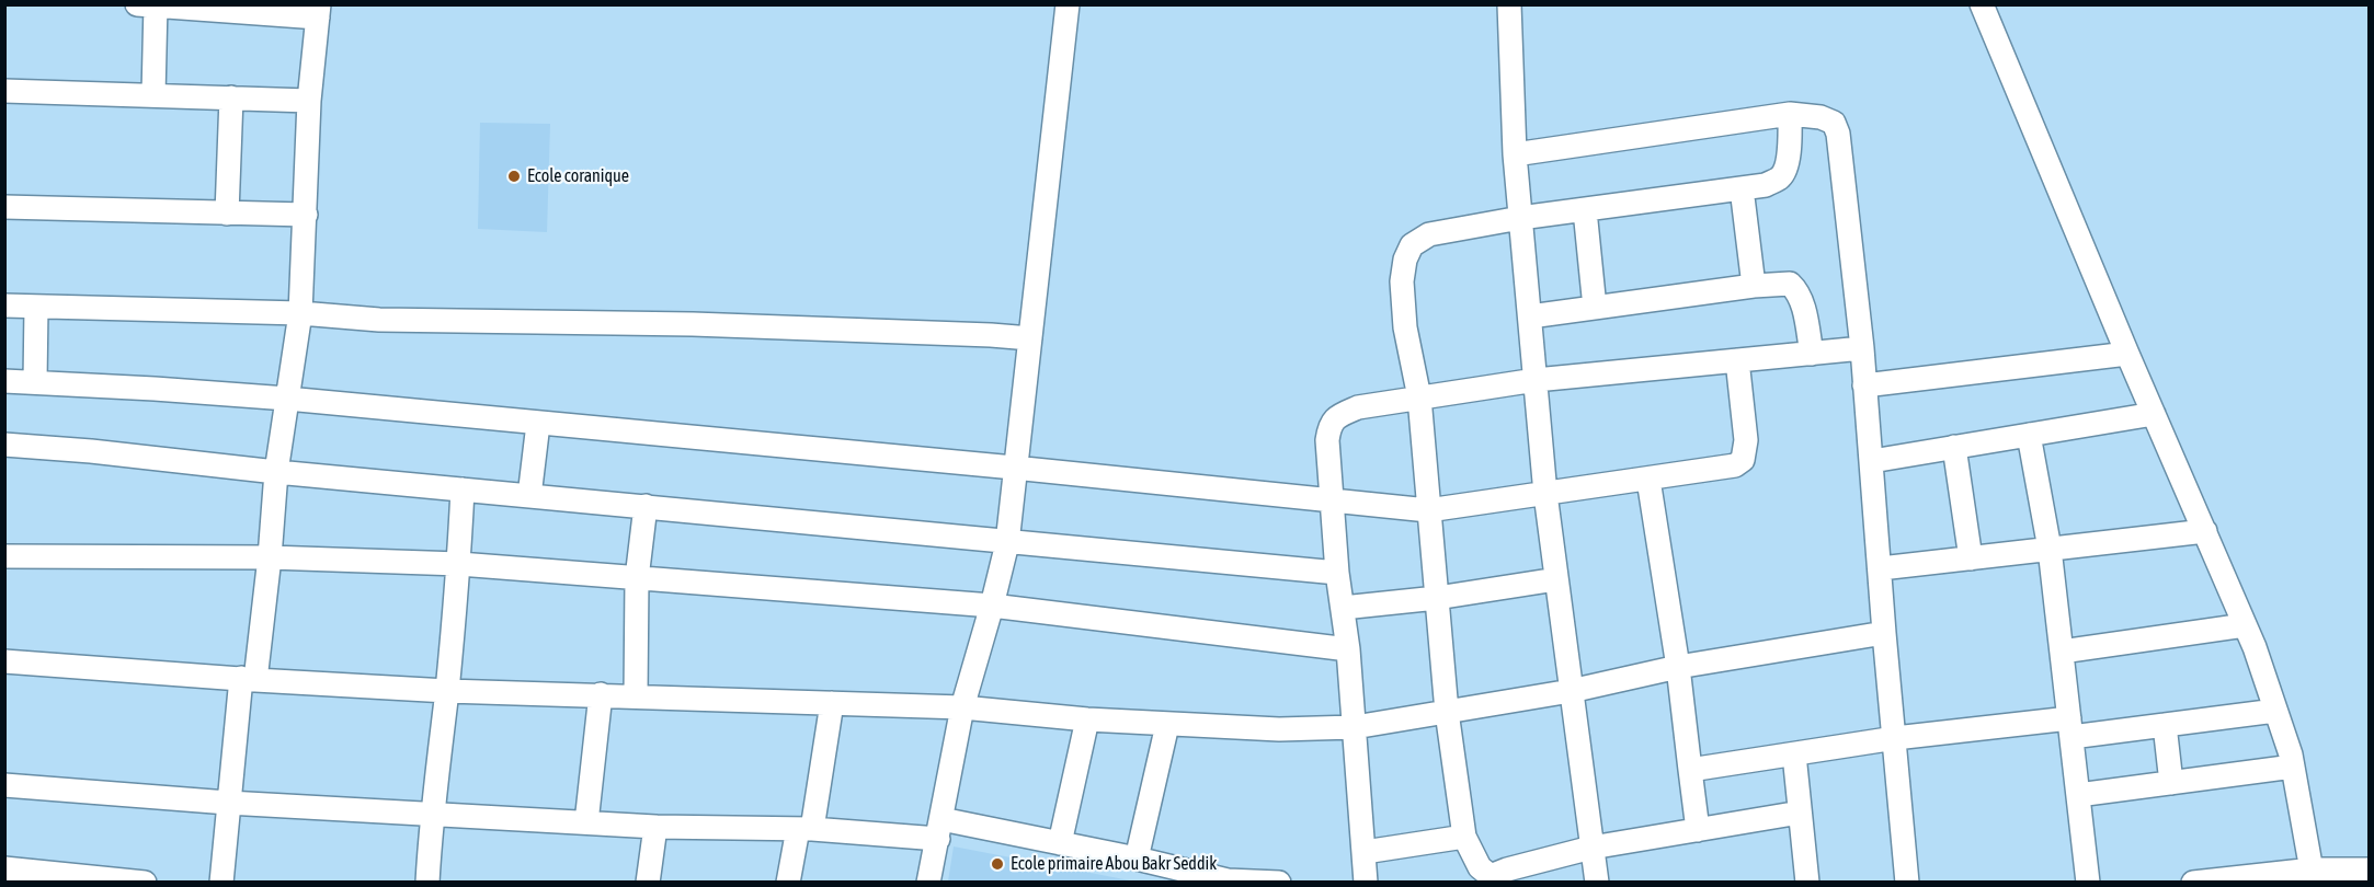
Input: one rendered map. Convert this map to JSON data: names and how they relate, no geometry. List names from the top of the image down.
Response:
{
  "places": ["Ecole coranique", "Ecole primaire Abou Bakr Seddik"]
}
